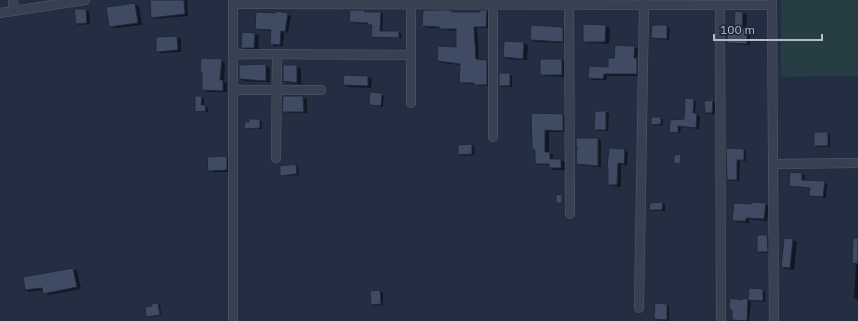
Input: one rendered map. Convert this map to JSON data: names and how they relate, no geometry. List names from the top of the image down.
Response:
{
  "scale_bar": "100 m"
}
